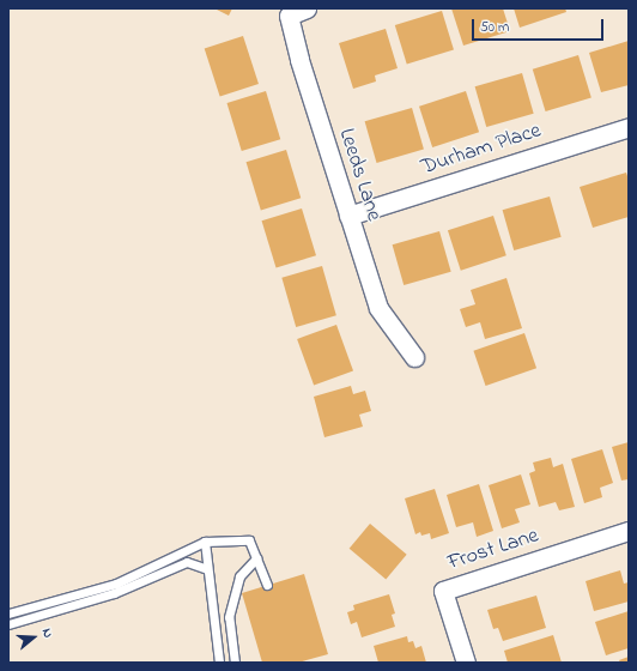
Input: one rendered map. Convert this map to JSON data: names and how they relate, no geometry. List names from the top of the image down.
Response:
{
  "streets": {
    "street": ["Durham Place", "Leeds Lane", "Frost Lane"]
  },
  "crossings": [
    ["Durham Place", "Leeds Lane"]
  ],
  "scale_bar": "50 m",
  "north": "right"
}
